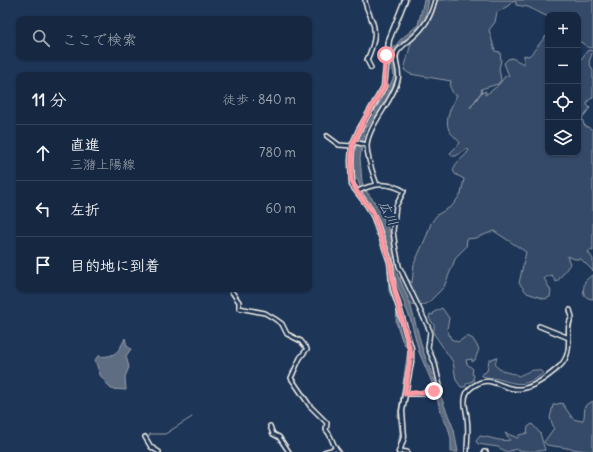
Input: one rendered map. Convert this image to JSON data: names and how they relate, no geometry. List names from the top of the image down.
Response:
{
  "water": ["広川"],
  "page": {
    "map_buttons": ["+", "−"],
    "search": "ここで検索",
    "heading": ["11 分", "徒歩 · 840 m"],
    "list": [
      ["直進", "三潴上陽線", "780 m"],
      ["左折", "60 m"],
      "目的地に到着"
    ]
  }
}
